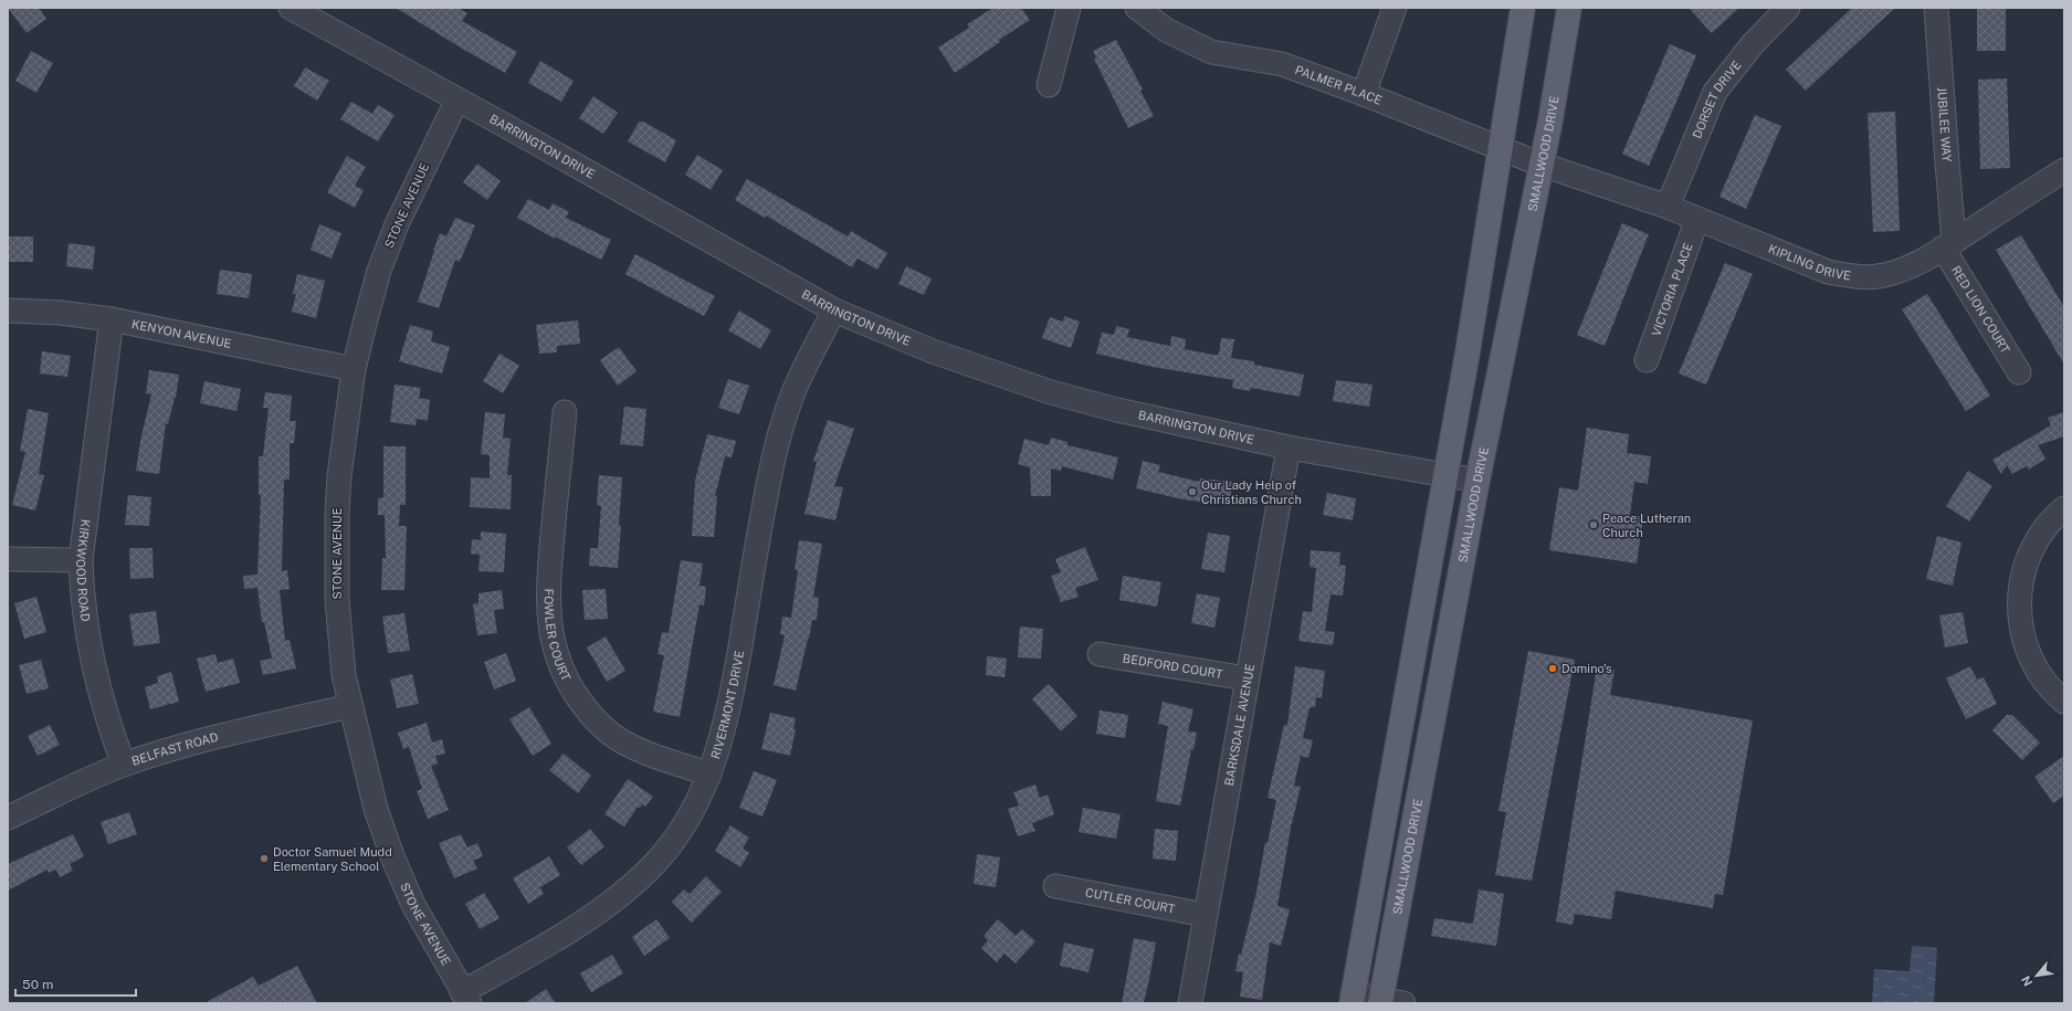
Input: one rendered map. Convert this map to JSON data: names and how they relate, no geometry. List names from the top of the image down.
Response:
{
  "streets": {
    "main road": ["SMALLWOOD DRIVE"],
    "street": [
      "PALMER PLACE",
      "DORSET DRIVE",
      "JUBILEE WAY",
      "BARRINGTON DRIVE",
      "STONE AVENUE",
      "KIPLING DRIVE",
      "VICTORIA PLACE",
      "RED LION COURT",
      "KENYON AVENUE",
      "KIRKWOOD ROAD",
      "FOWLER COURT",
      "BEDFORD COURT",
      "RIVERMONT DRIVE",
      "BARKSDALE AVENUE",
      "BELFAST ROAD",
      "CUTLER COURT"
    ]
  },
  "crossings": [
    ["PALMER PLACE", "SMALLWOOD DRIVE"],
    ["PALMER PLACE", "KIPLING DRIVE"],
    ["DORSET DRIVE", "KIPLING DRIVE"],
    ["JUBILEE WAY", "KIPLING DRIVE"],
    ["JUBILEE WAY", "RED LION COURT"],
    ["BARRINGTON DRIVE", "SMALLWOOD DRIVE"],
    ["BARRINGTON DRIVE", "STONE AVENUE"],
    ["BARRINGTON DRIVE", "RIVERMONT DRIVE"],
    ["BARRINGTON DRIVE", "BARKSDALE AVENUE"],
    ["SMALLWOOD DRIVE", "KIPLING DRIVE"],
    ["STONE AVENUE", "KENYON AVENUE"],
    ["STONE AVENUE", "RIVERMONT DRIVE"],
    ["STONE AVENUE", "BELFAST ROAD"],
    ["KIPLING DRIVE", "VICTORIA PLACE"],
    ["KIPLING DRIVE", "RED LION COURT"],
    ["KENYON AVENUE", "KIRKWOOD ROAD"],
    ["KIRKWOOD ROAD", "BELFAST ROAD"],
    ["FOWLER COURT", "RIVERMONT DRIVE"],
    ["BEDFORD COURT", "BARKSDALE AVENUE"],
    ["BARKSDALE AVENUE", "CUTLER COURT"]
  ],
  "places": [
    "Our Lady Help of Christians Church",
    "Peace Lutheran Church",
    "Domino's",
    "Doctor Samuel Mudd Elementary School"
  ],
  "scale_bar": "50 m",
  "north": "bottom left"
}
